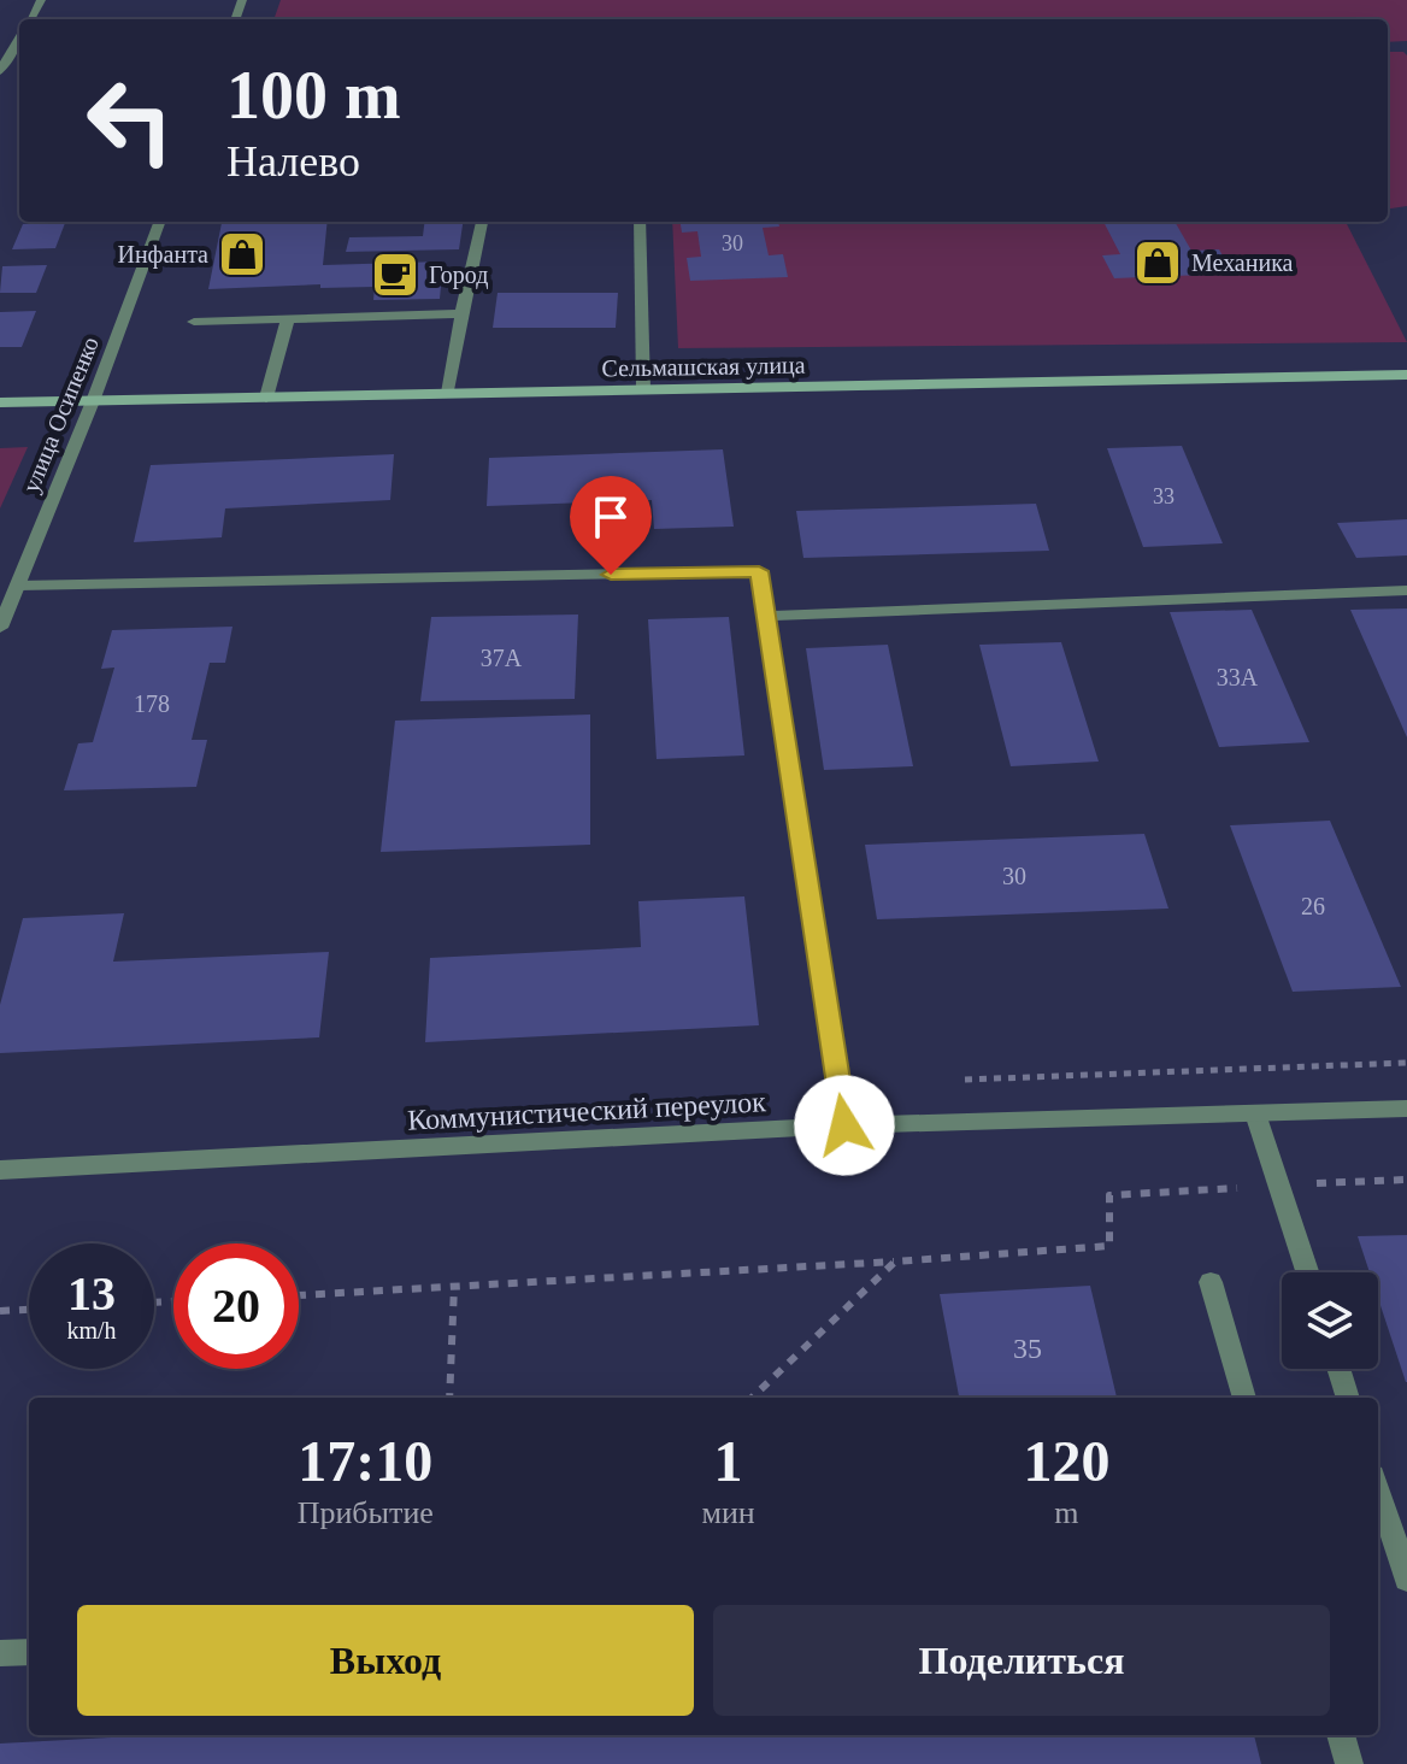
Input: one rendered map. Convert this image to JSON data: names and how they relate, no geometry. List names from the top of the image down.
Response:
{
  "streets": {
    "main road": ["Сельмашская улица"],
    "street": ["улица Осипенко", "Коммунистический переулок"]
  },
  "crossings": [
    ["Сельмашская улица", "улица Осипенко"]
  ],
  "places": {
    "shop": ["Инфанта", "Механика"],
    "cafe": ["Город"]
  },
  "house_numbers": [
    "30",
    "33",
    "37А",
    "33А",
    "178",
    "30",
    "26",
    "35"
  ],
  "page": {
    "turn": ["100 m", "Налево"],
    "speed": "13 km/h",
    "limit": "20",
    "eta": [
      "17:10",
      "Прибытие",
      "1",
      "мин",
      "120",
      "m"
    ],
    "buttons": ["Выход", "Поделиться"]
  }
}
